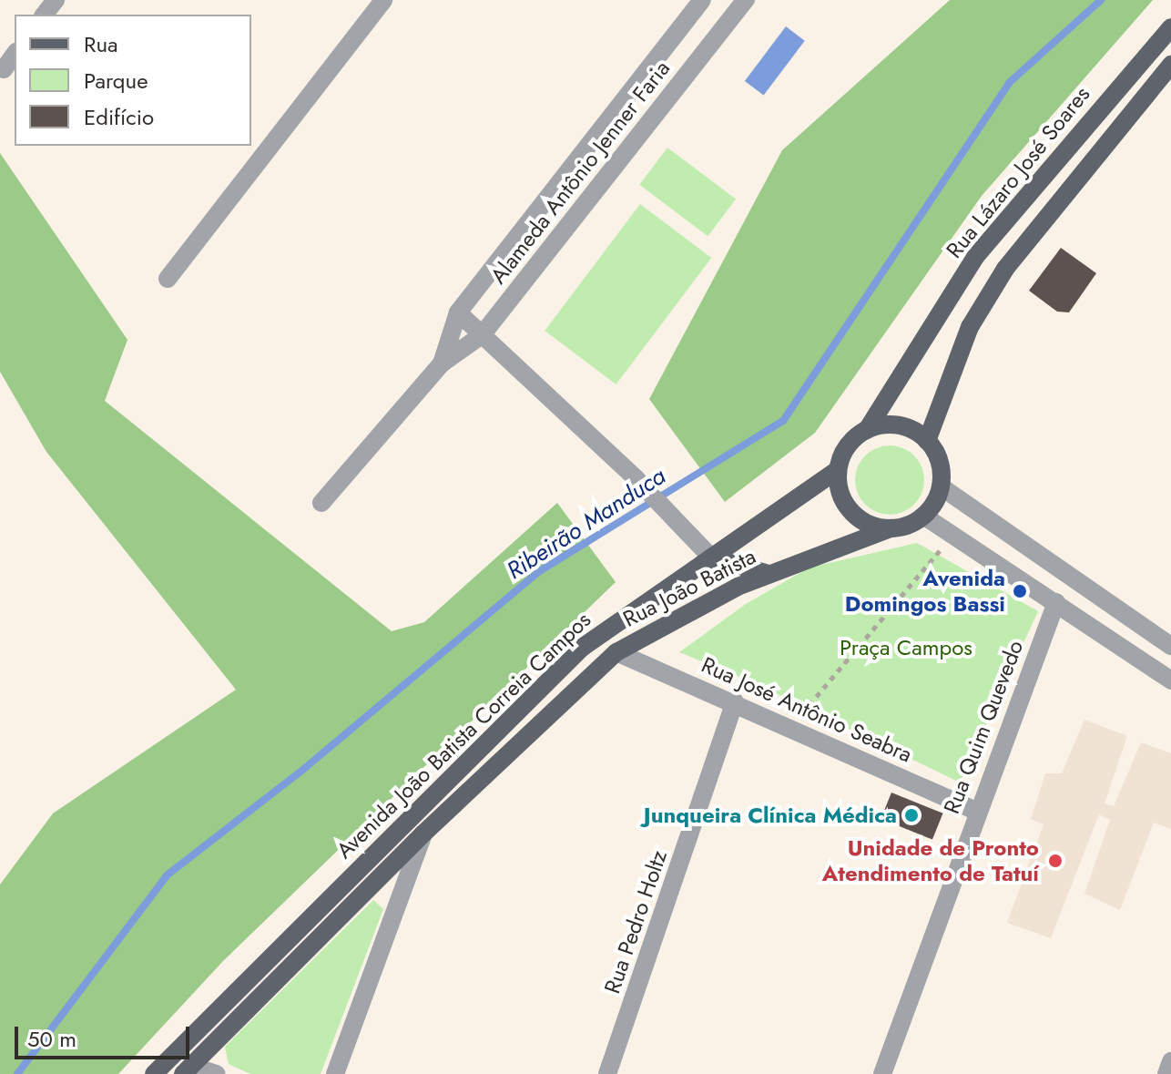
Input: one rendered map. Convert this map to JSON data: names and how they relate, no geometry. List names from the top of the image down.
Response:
{
  "streets": {
    "main road": ["Rua Lázaro José Soares", "Rua João Batista", "Avenida João Batista Correia Campos"],
    "street": [
      "Alameda Antônio Jenner Faria",
      "Rua José Antônio Seabra",
      "Rua Quim Quevedo",
      "Rua Pedro Holtz"
    ]
  },
  "crossings": [
    ["Rua Lázaro José Soares", "Rua João Batista"],
    ["Rua Lázaro José Soares", "Avenida João Batista Correia Campos"],
    ["Rua João Batista", "Rua José Antônio Seabra"],
    ["Rua João Batista", "Avenida João Batista Correia Campos"],
    ["Rua José Antônio Seabra", "Rua Quim Quevedo"],
    ["Rua José Antônio Seabra", "Rua Pedro Holtz"]
  ],
  "water": ["Ribeirão Manduca"],
  "parks": ["Praça Campos"],
  "places": ["Avenida Domingos Bassi", "Junqueira Clínica Médica", "Unidade de Pronto Atendimento de Tatuí"],
  "legend": ["Rua", "Parque", "Edifício"],
  "scale_bar": "50 m"
}
